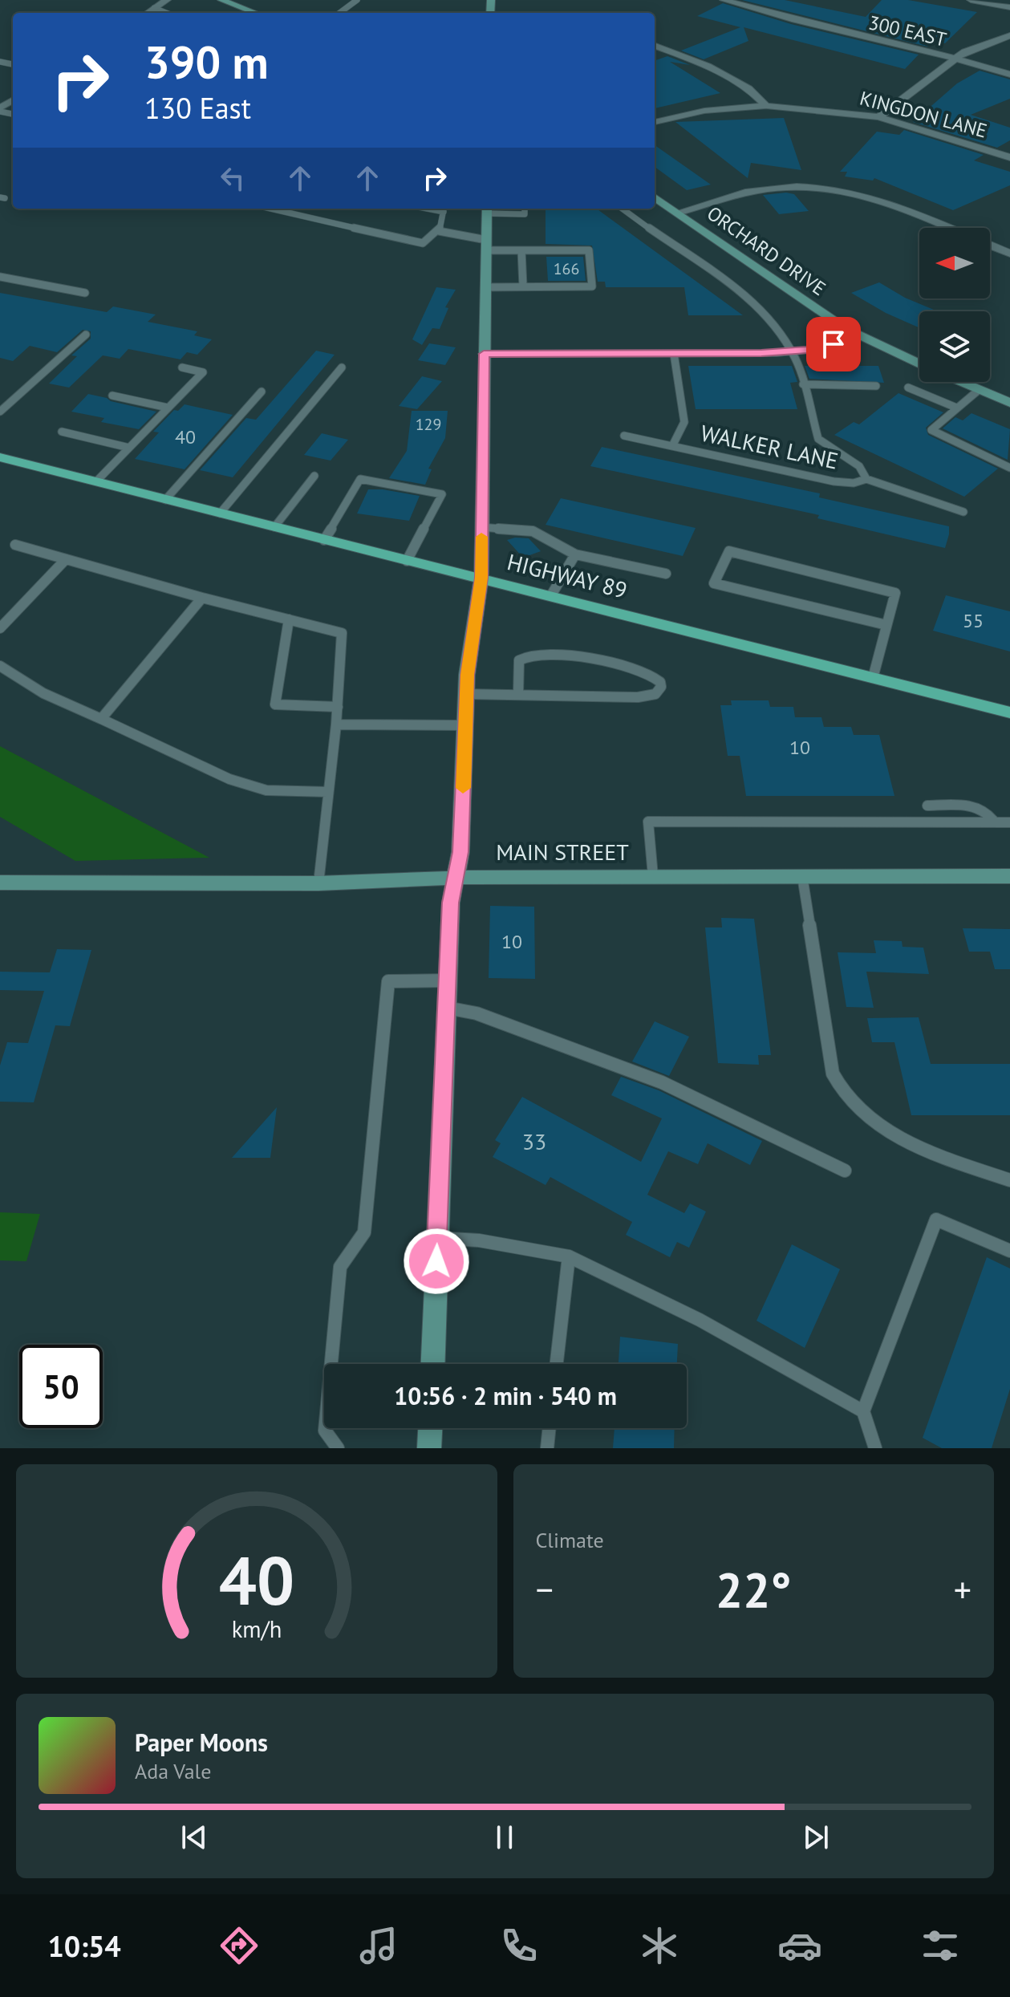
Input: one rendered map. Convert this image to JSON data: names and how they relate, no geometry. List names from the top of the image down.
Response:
{
  "streets": {
    "main road": ["ORCHARD DRIVE", "HIGHWAY 89", "MAIN STREET"],
    "street": ["300 EAST", "KINGDON LANE"],
    "lane": ["WALKER LANE"]
  },
  "house_numbers": [
    "166",
    "129",
    "40",
    "55",
    "10",
    "10",
    "33"
  ],
  "north": "left",
  "page": {
    "turn": ["390 m", "130 East"],
    "limit": "50",
    "trip": "10:56 · 2 min · 540 m",
    "tile": "Climate",
    "heat": ["−", "22°", "+"],
    "song": ["Paper Moons", "Ada Vale"],
    "tabs": "10:54",
    "gauge": ["40", "km/h"]
  }
}
